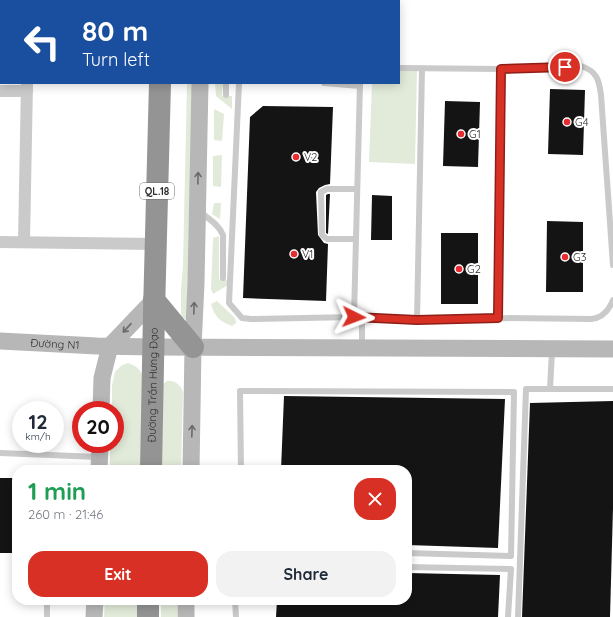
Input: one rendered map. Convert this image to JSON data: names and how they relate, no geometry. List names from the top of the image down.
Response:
{
  "streets": {
    "highway": ["QL.18", "Đường Trần Hưng Đạo"],
    "street": ["Đường N1"]
  },
  "crossings": [
    ["Đường N1", "Đường Trần Hưng Đạo"]
  ],
  "places": [
    "G4",
    "G1",
    "V2",
    "V1",
    "G3",
    "G2"
  ],
  "page": {
    "turn": ["80 m", "Turn left"],
    "speed": "12 km/h",
    "limit": "20",
    "heading": ["1 min", "260 m · 21:46"],
    "buttons": ["Exit", "Share"]
  }
}
